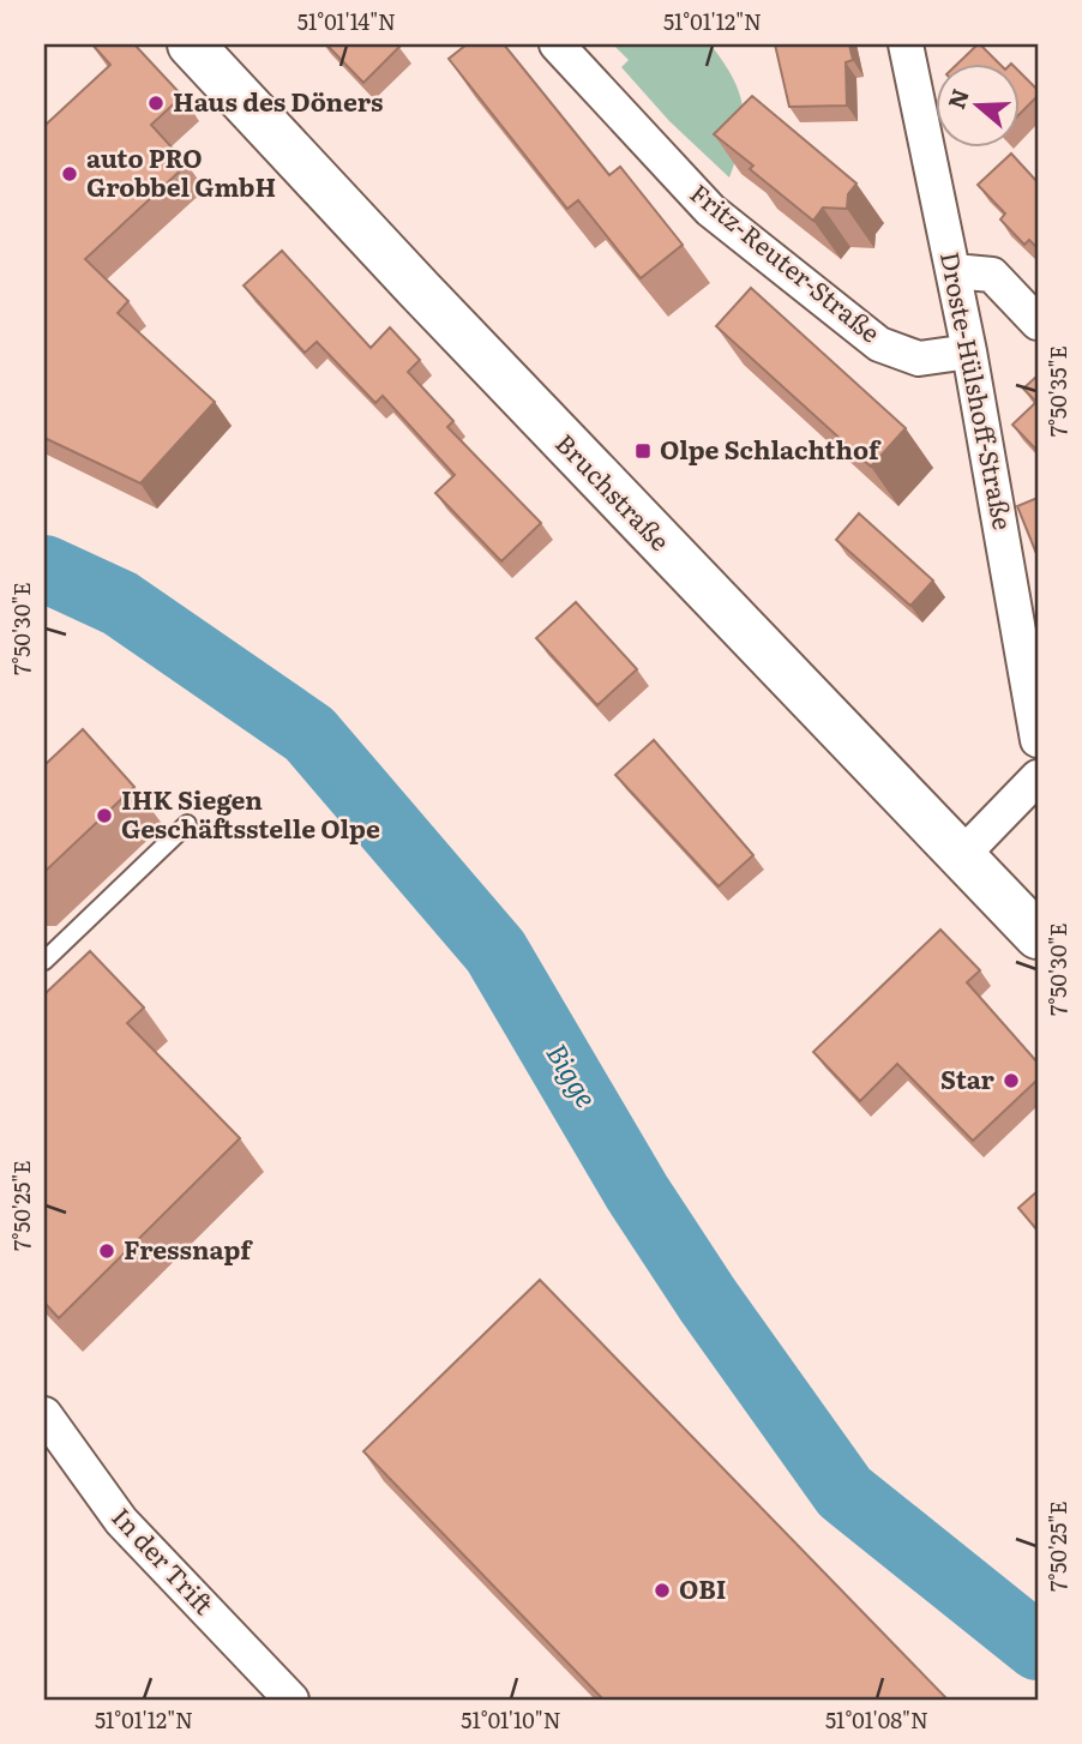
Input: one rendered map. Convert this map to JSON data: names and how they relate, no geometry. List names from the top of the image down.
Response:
{
  "streets": {
    "main road": ["Bruchstraße"],
    "street": ["Fritz-Reuter-Straße", "Droste-Hülshoff-Straße", "In der Trift"]
  },
  "crossings": [
    ["Fritz-Reuter-Straße", "Droste-Hülshoff-Straße"]
  ],
  "water": ["Bigge"],
  "places": {
    "other": [
      "Haus des Döners",
      "auto PRO Grobbel GmbH",
      "IHK Siegen Geschäftsstelle Olpe",
      "Star",
      "Fressnapf",
      "OBI"
    ],
    "transit": ["Olpe Schlachthof"]
  },
  "north": "left",
  "coordinates": [
    "51°01'14\"N",
    "51°01'12\"N",
    "7°50'35\"E",
    "7°50'30\"E",
    "7°50'25\"E",
    "51°01'10\"N",
    "51°01'08\"N"
  ]
}
